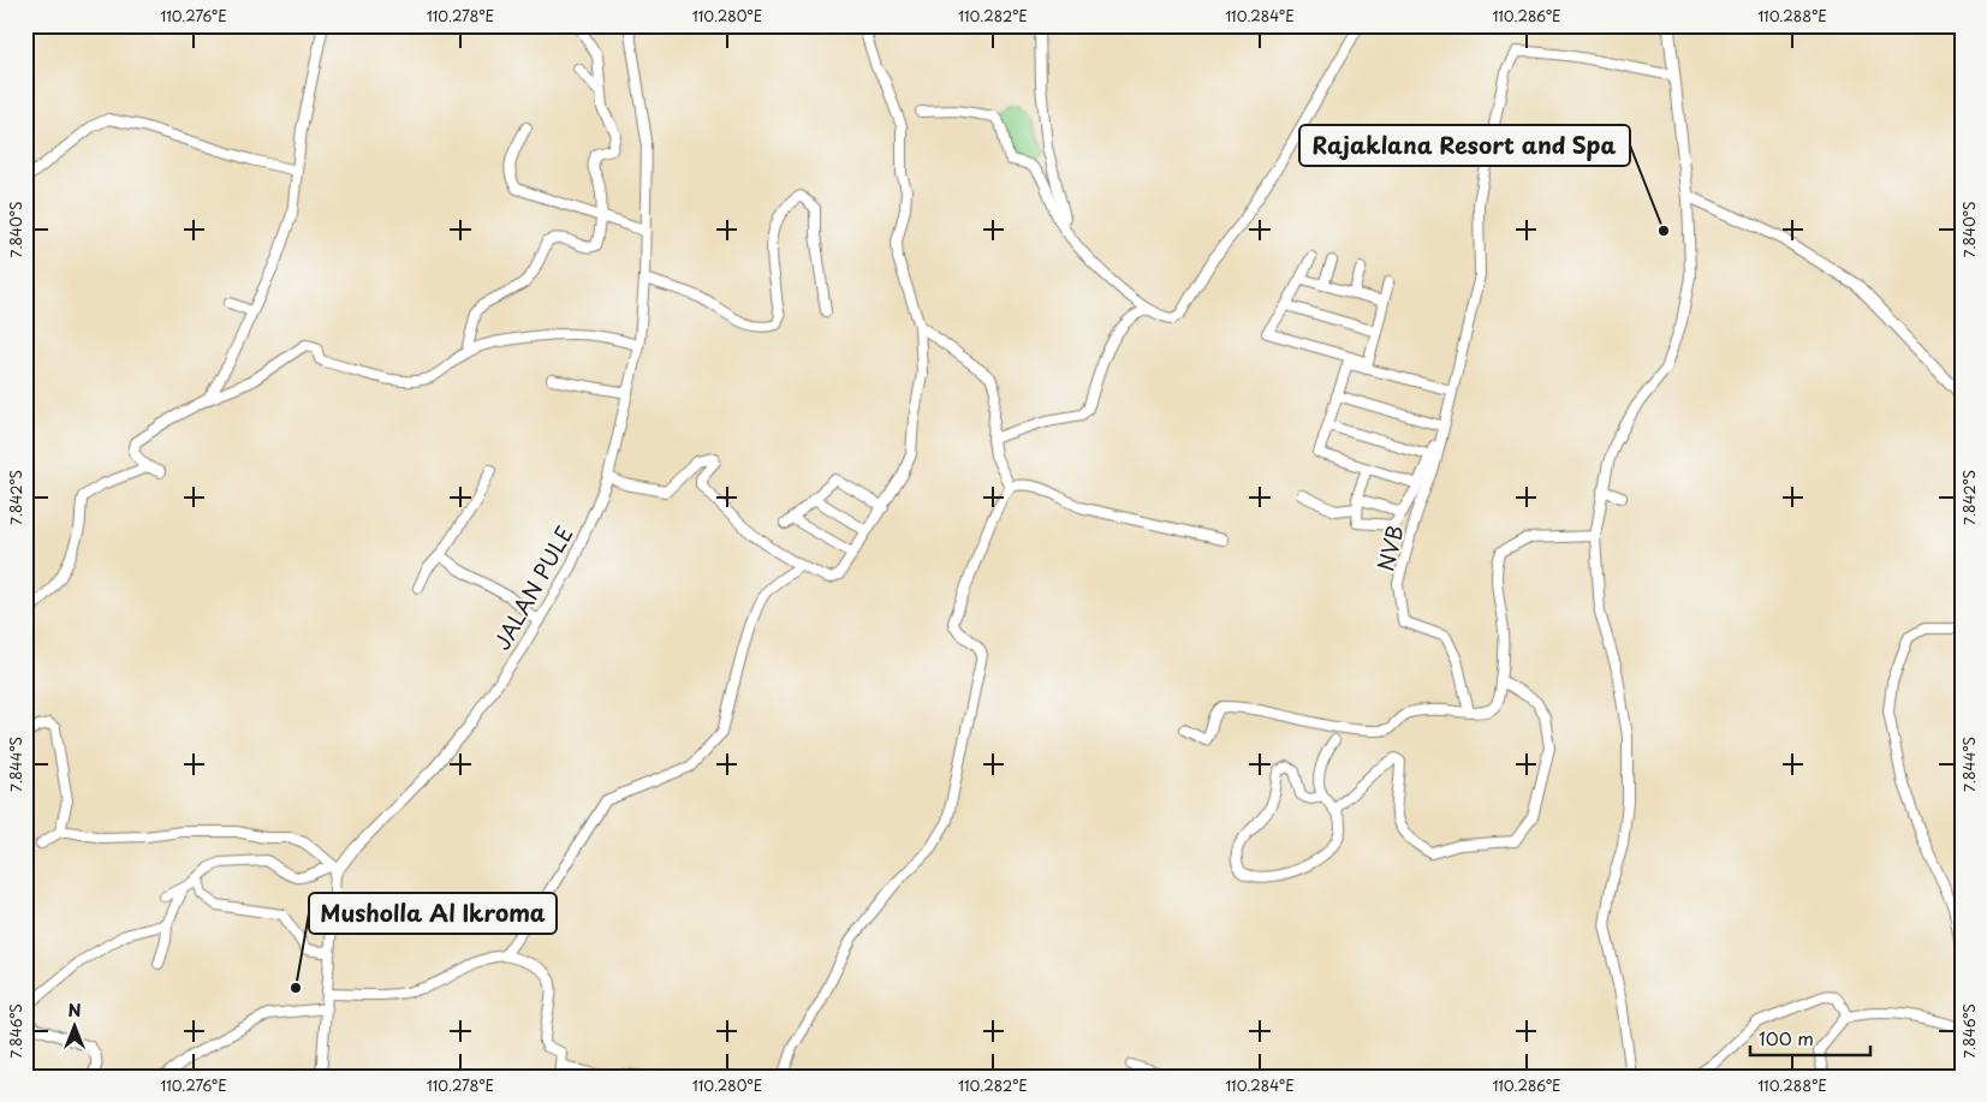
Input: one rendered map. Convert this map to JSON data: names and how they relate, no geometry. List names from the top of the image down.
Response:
{
  "streets": {
    "street": ["NVB", "JALAN PULE"]
  },
  "places": ["Rajaklana Resort and Spa", "Musholla Al Ikroma"],
  "scale_bar": "100 m",
  "north": "top",
  "coordinates": [
    "110.276°E",
    "110.278°E",
    "110.280°E",
    "110.282°E",
    "110.284°E",
    "110.286°E",
    "110.288°E",
    "7.840°S",
    "7.842°S",
    "7.844°S",
    "7.846°S"
  ]
}
